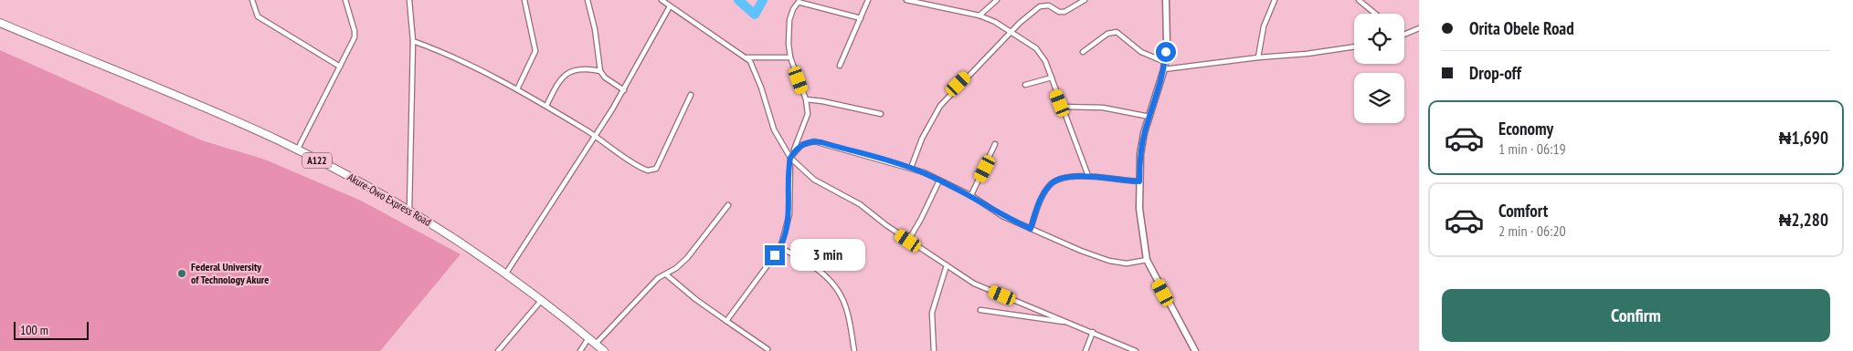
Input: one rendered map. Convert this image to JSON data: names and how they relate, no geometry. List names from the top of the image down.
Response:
{
  "streets": {
    "highway": ["A122", "Akure-Owo Express Road"]
  },
  "places": ["Federal University of Technology Akure"],
  "scale_bar": "100 m",
  "page": {
    "banner": ["Orita Obele Road", "Drop-off"],
    "list": [
      {
        "name": "Economy",
        "note": "1 min · 06:19",
        "value": "₦1,690"
      },
      {
        "name": "Comfort",
        "note": "2 min · 06:20",
        "value": "₦2,280"
      }
    ],
    "bubble": "3 min",
    "buttons": "Confirm",
    "scale": "100 m"
  }
}
